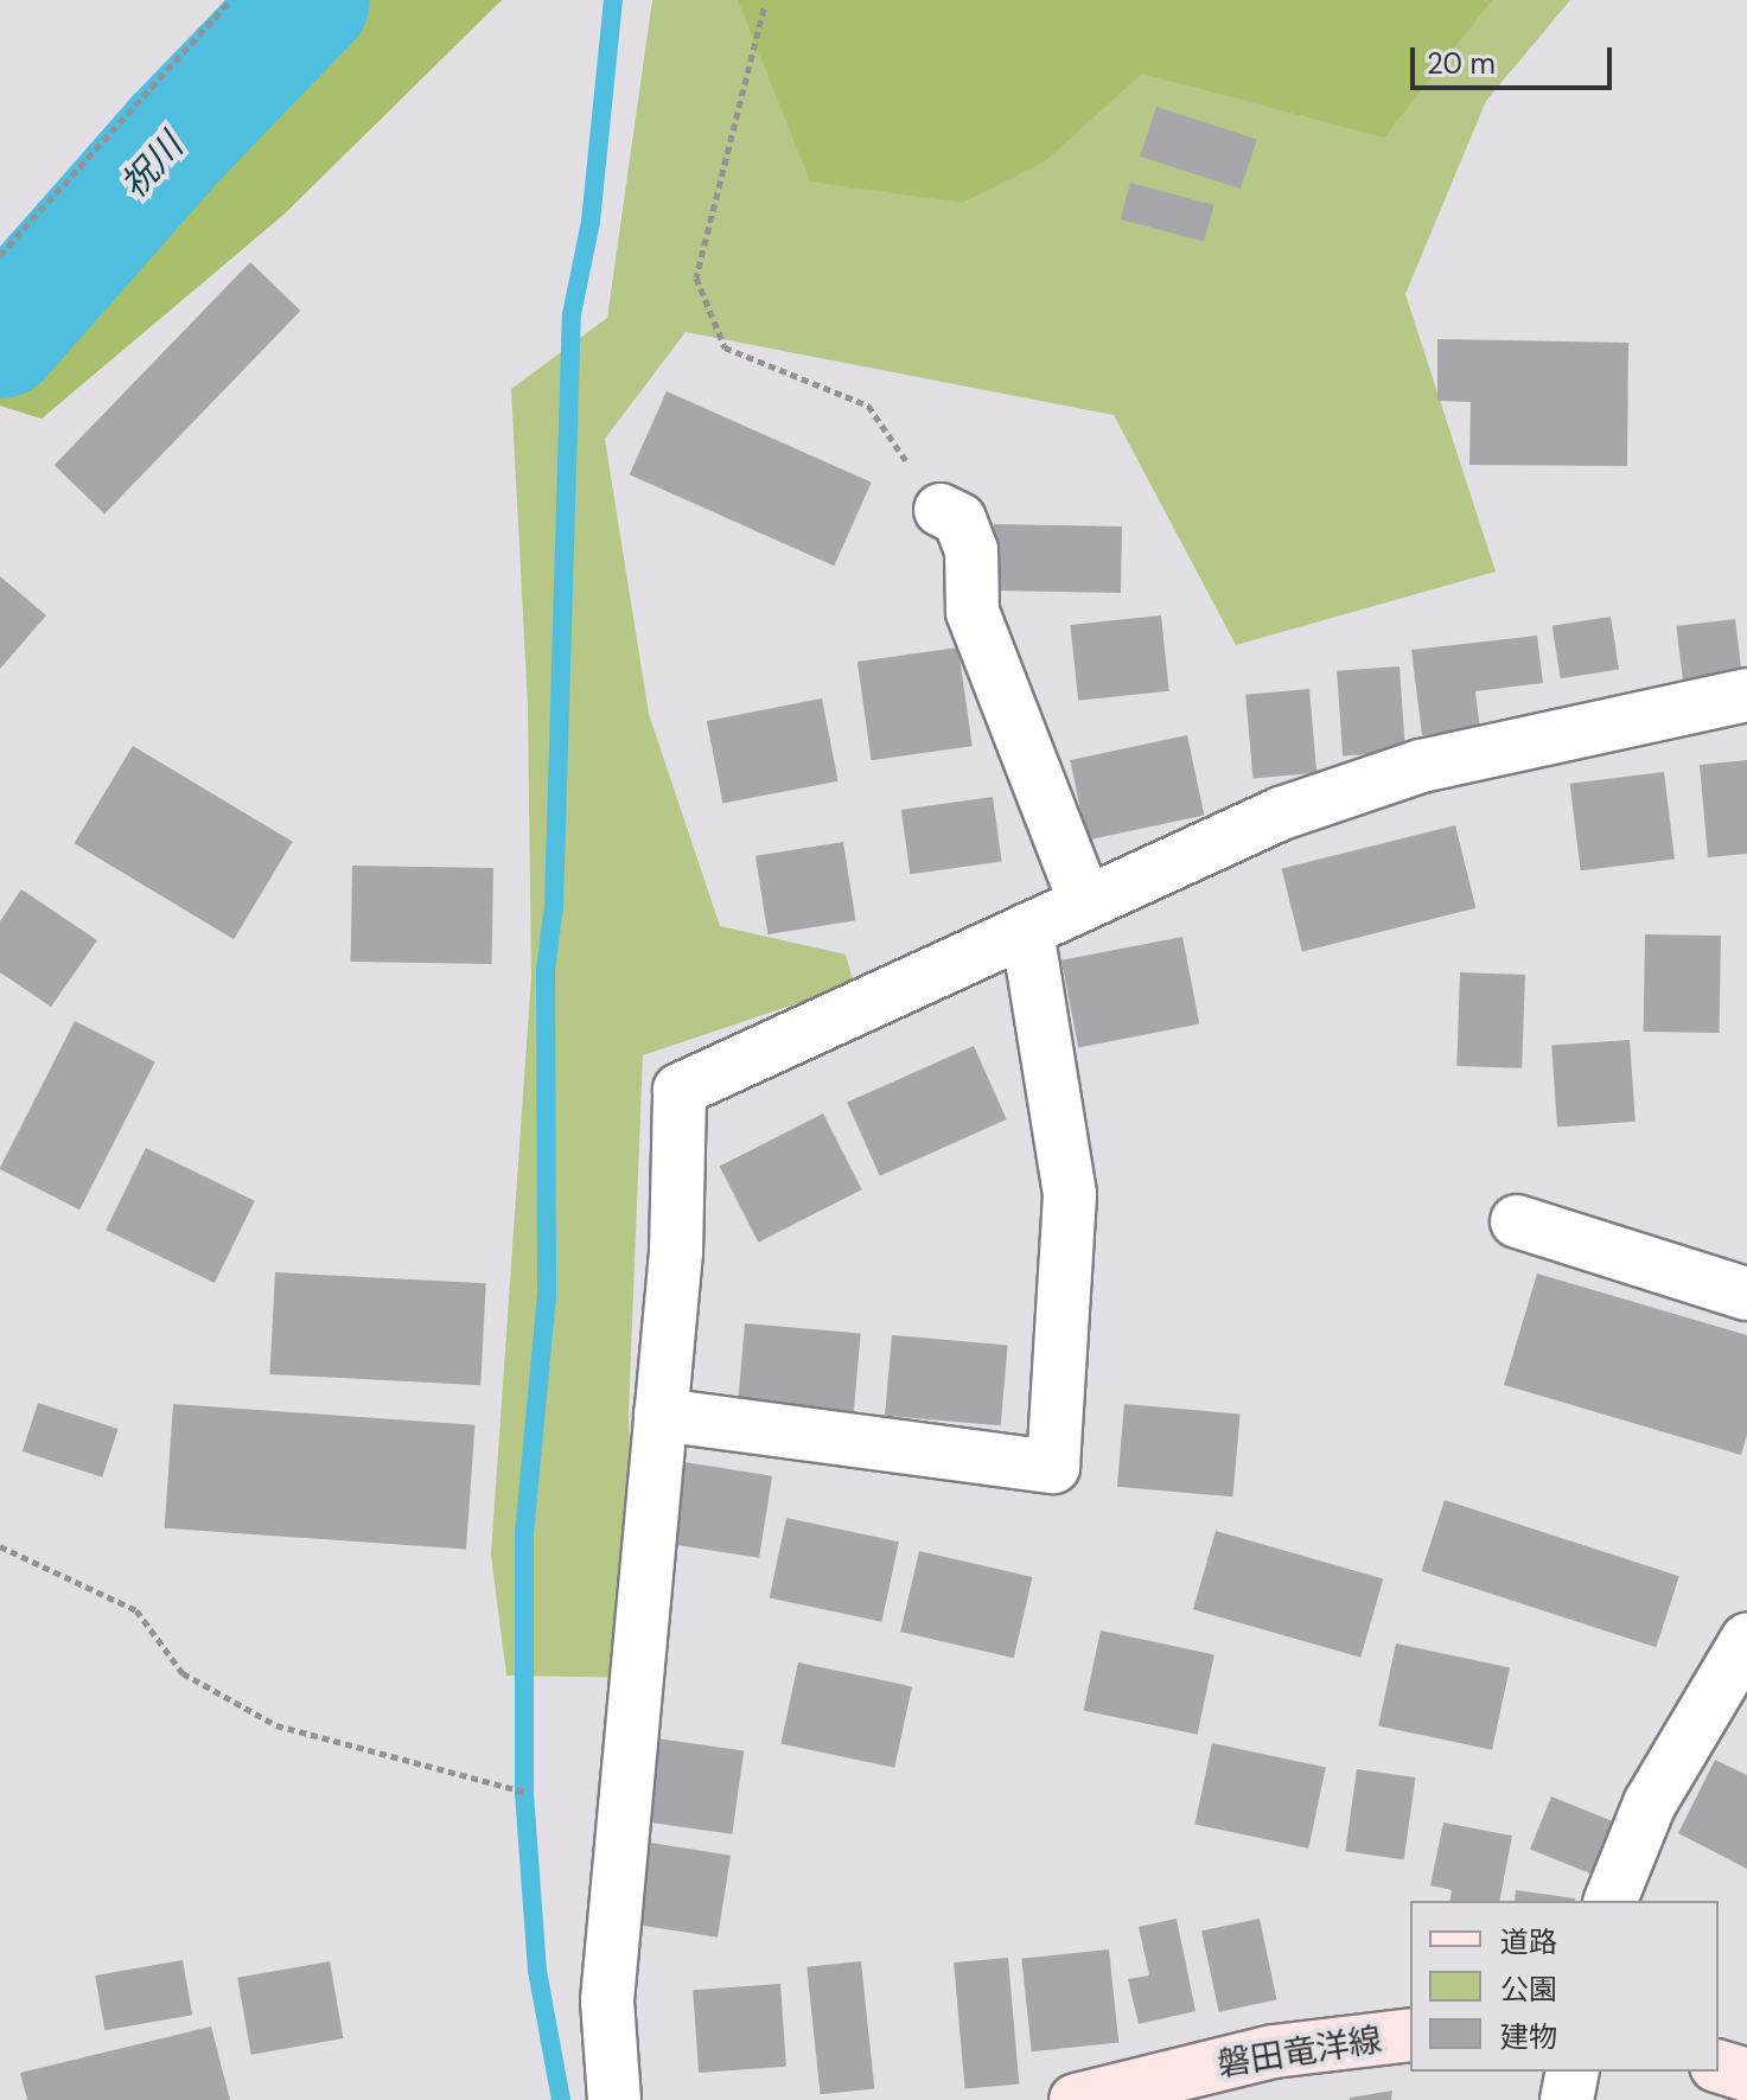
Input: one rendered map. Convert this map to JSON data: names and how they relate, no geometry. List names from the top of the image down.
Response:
{
  "streets": {
    "main road": ["磐田竜洋線"]
  },
  "water": ["祝川"],
  "legend": ["道路", "公園", "建物"],
  "scale_bar": "20 m"
}
